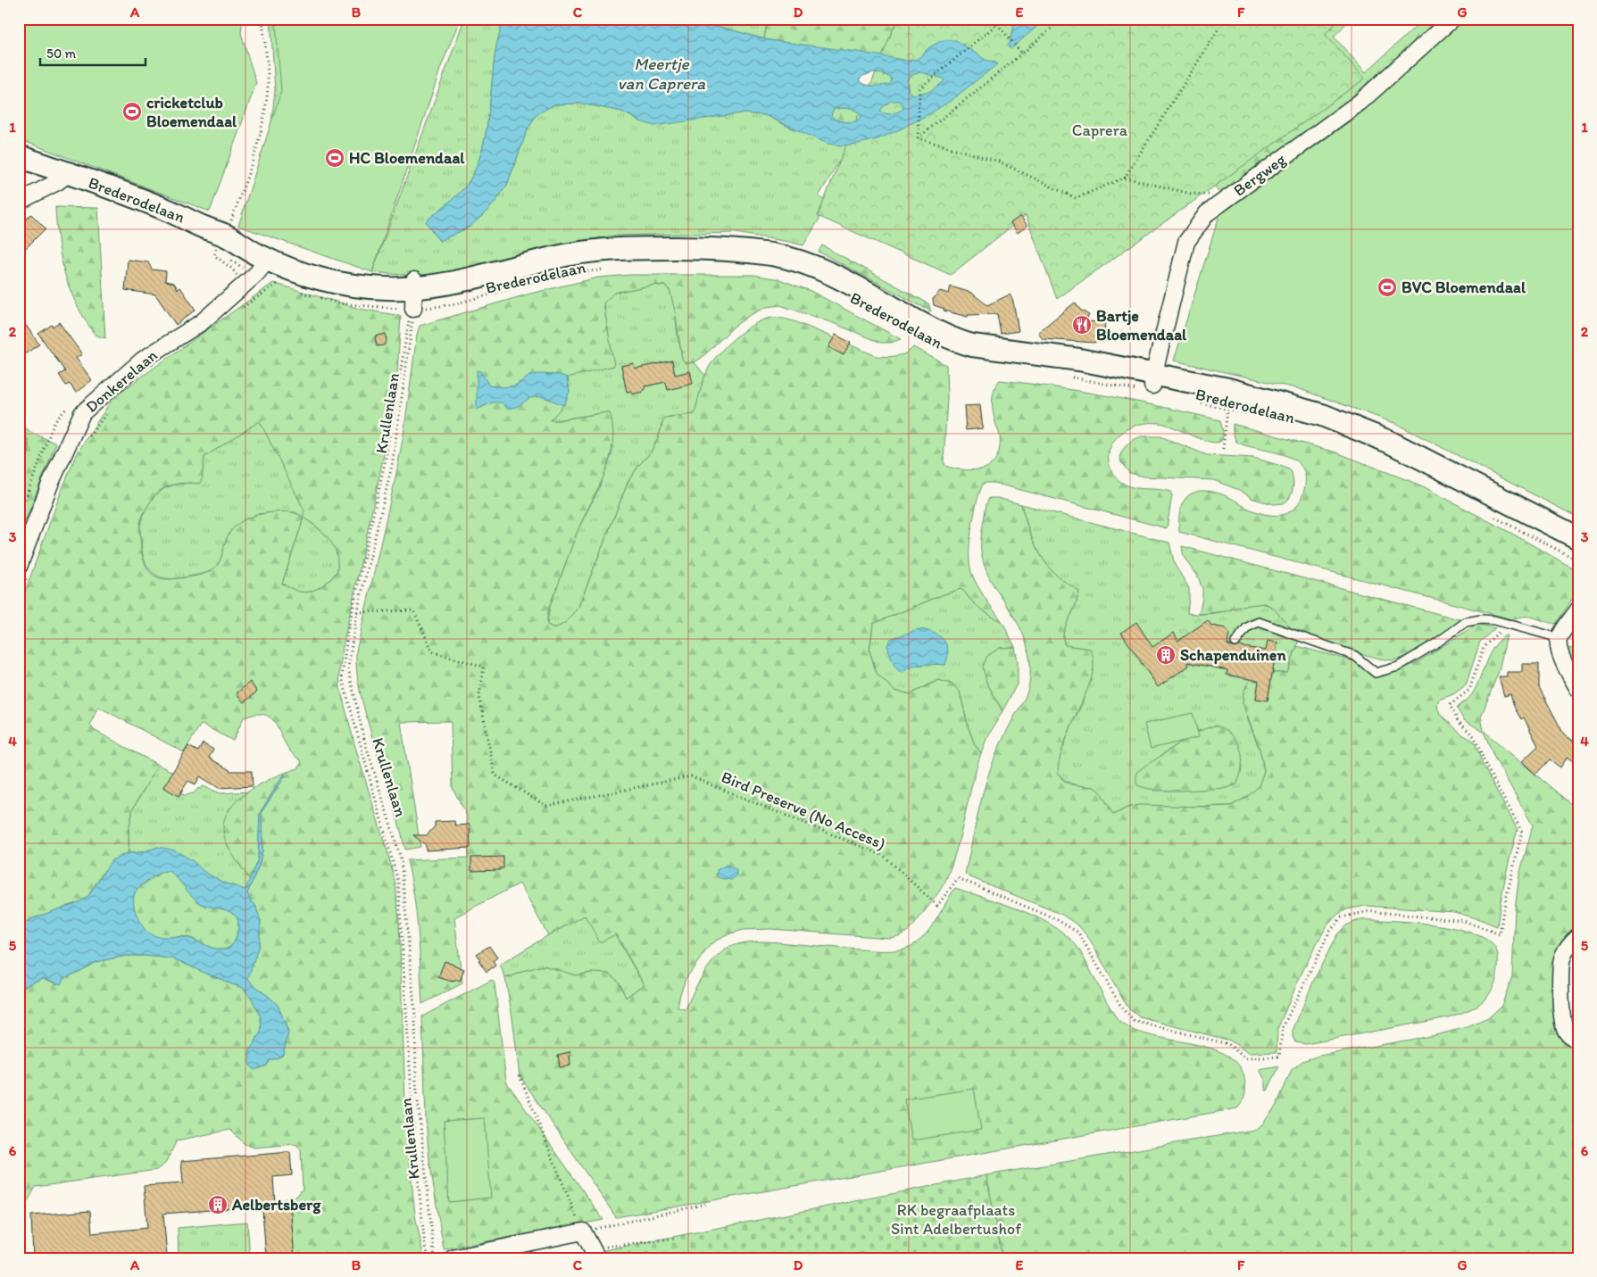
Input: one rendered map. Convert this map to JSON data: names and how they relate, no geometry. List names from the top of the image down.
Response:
{
  "streets": {
    "street": ["Bergweg", "Brederodelaan", "Donkerelaan"],
    "path": ["Krullenlaan", "Bird Preserve (No Access)"]
  },
  "crossings": [
    ["Bergweg", "Brederodelaan"],
    ["Brederodelaan", "Donkerelaan"],
    ["Brederodelaan", "Krullenlaan"],
    ["Krullenlaan", "Bird Preserve (No Access)"]
  ],
  "water": ["Meertje van Caprera"],
  "parks": ["Caprera", "RK begraafplaats Sint Adelbertushof"],
  "places": {
    "sports": ["cricketclub Bloemendaal", "HC Bloemendaal", "BVC Bloemendaal"],
    "restaurant": ["Bartje Bloemendaal"],
    "building": ["Schapenduinen", "Aelbertsberg"]
  },
  "scale_bar": "50 m",
  "grid": {
    "columns": [
      "A",
      "B",
      "C",
      "D",
      "E",
      "F",
      "G"
    ],
    "rows": [
      "1",
      "2",
      "3",
      "4",
      "5",
      "6"
    ]
  }
}
